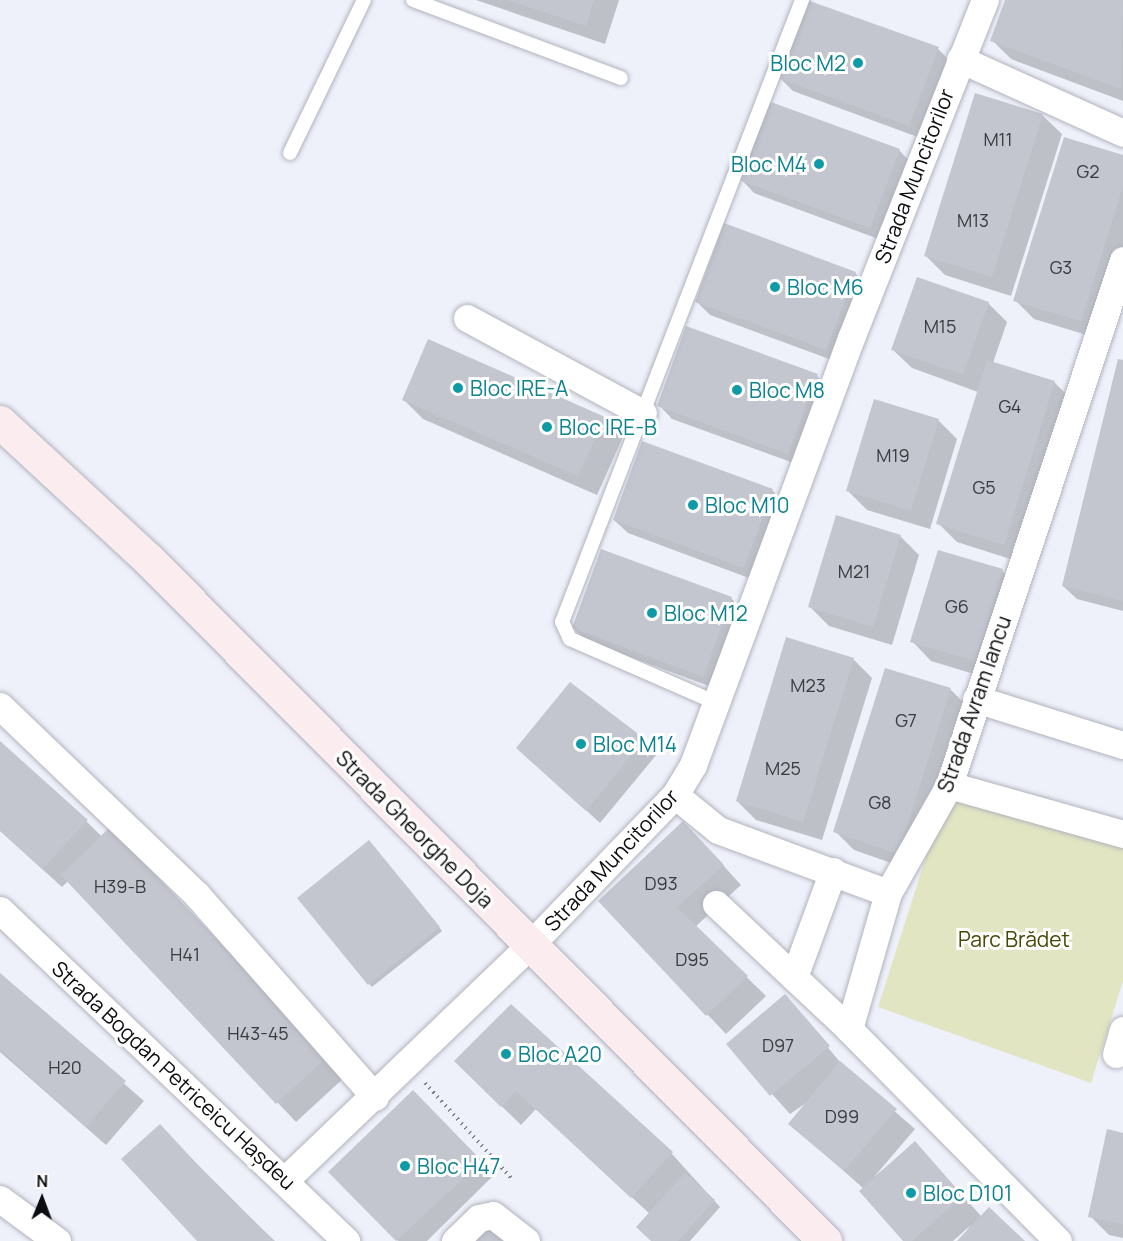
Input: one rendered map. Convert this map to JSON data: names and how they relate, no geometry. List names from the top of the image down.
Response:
{
  "streets": {
    "main road": ["Strada Gheorghe Doja"],
    "street": ["Strada Muncitorilor", "Strada Avram Iancu", "Strada Bogdan Petriceicu Hașdeu"]
  },
  "crossings": [
    ["Strada Muncitorilor", "Strada Gheorghe Doja"],
    ["Strada Muncitorilor", "Strada Bogdan Petriceicu Hașdeu"]
  ],
  "parks": ["Parc Brădet"],
  "places": [
    "Bloc M2",
    "Bloc M4",
    "Bloc M6",
    "Bloc IRE-A",
    "Bloc M8",
    "Bloc IRE-B",
    "Bloc M10",
    "Bloc M12",
    "Bloc M14",
    "Bloc A20",
    "Bloc H47",
    "Bloc D101"
  ],
  "house_numbers": [
    "M11",
    "G2",
    "M13",
    "G3",
    "M15",
    "G4",
    "M19",
    "G5",
    "M21",
    "G6",
    "M23",
    "G7",
    "M25",
    "G8",
    "D93",
    "H39-B",
    "H41",
    "D95",
    "H43-45",
    "D97",
    "H20",
    "D99"
  ],
  "north": "top"
}
